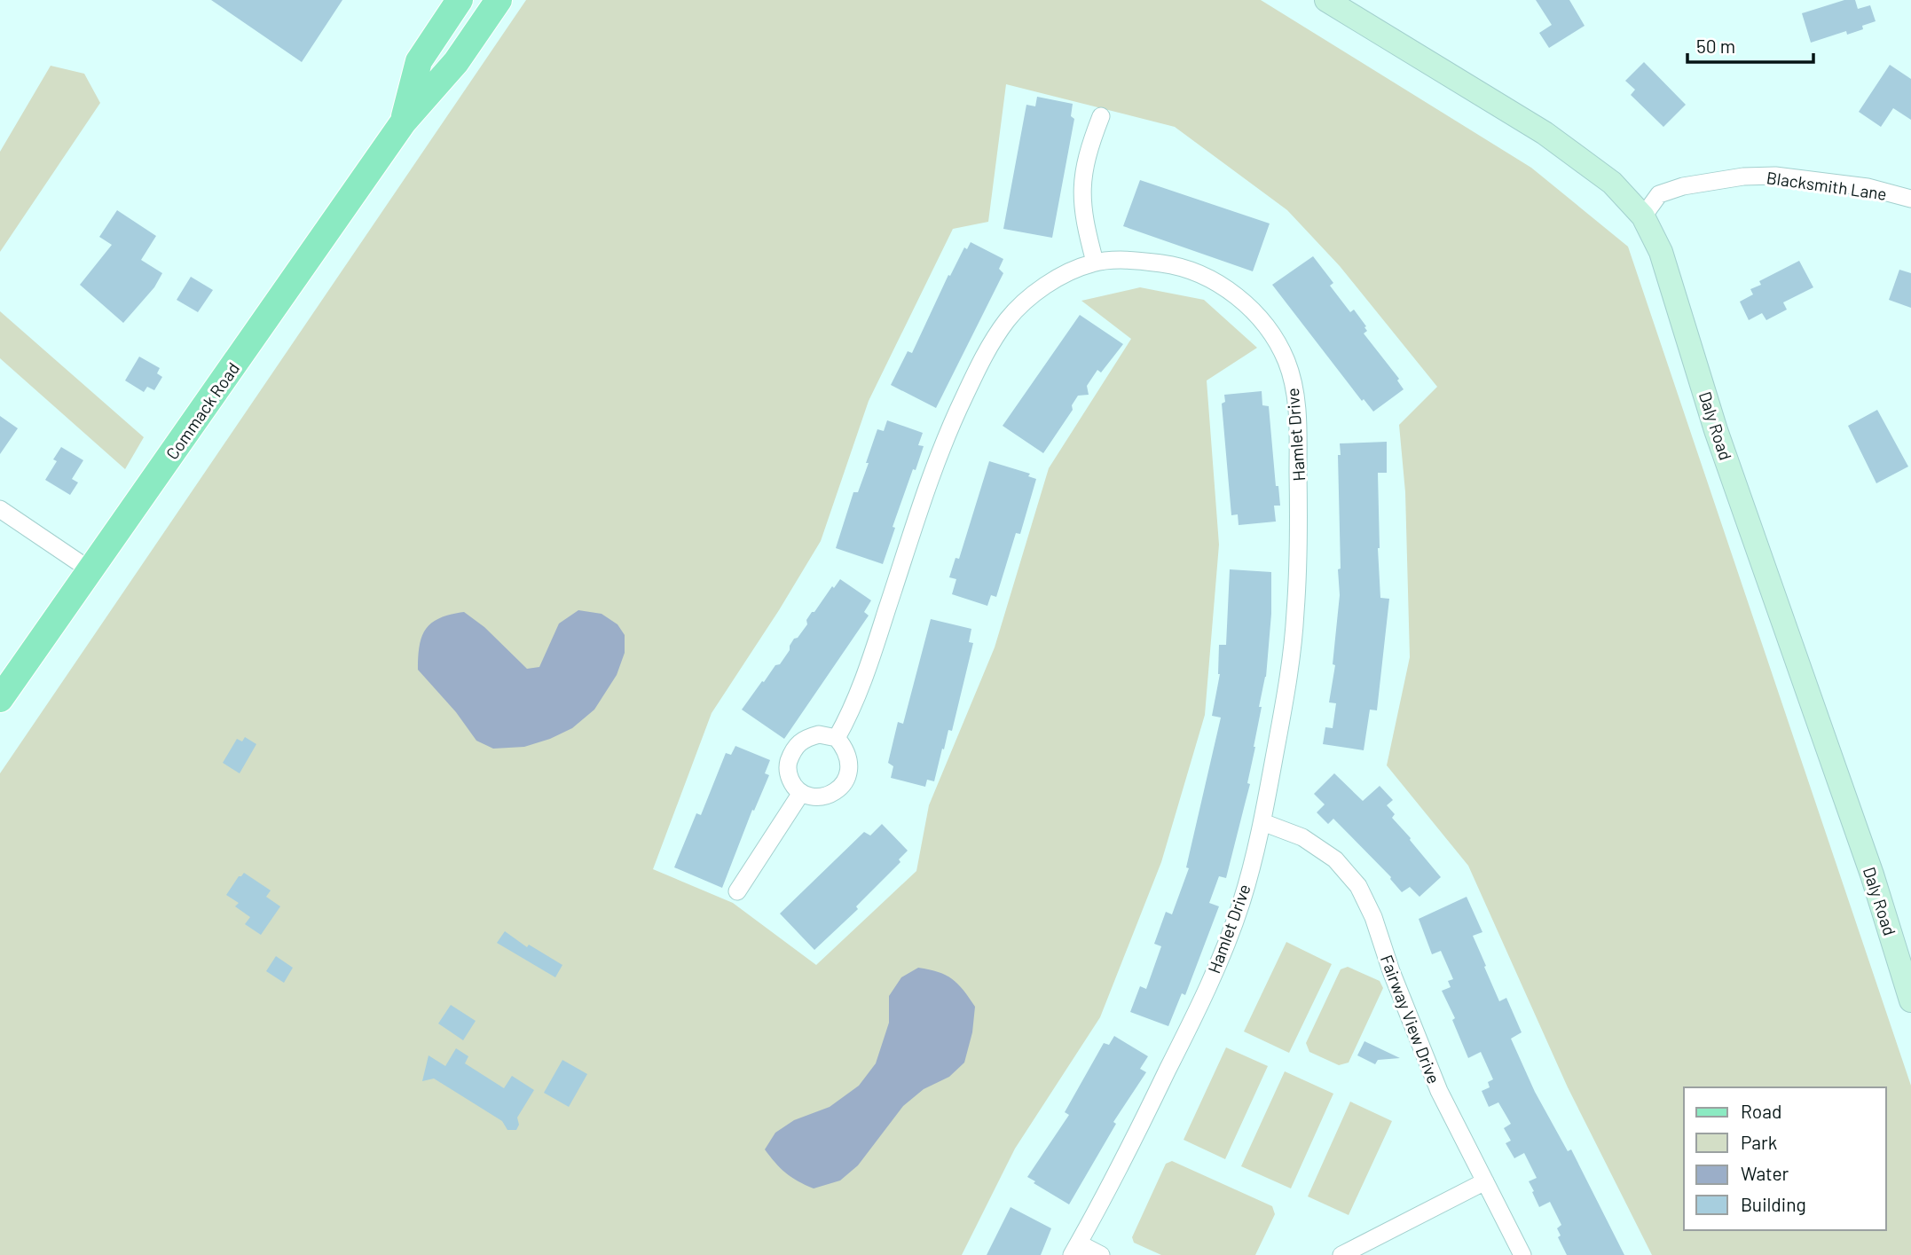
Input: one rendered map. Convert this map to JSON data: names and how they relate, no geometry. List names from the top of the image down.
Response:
{
  "streets": {
    "main road": ["Commack Road", "Daly Road"],
    "street": ["Blacksmith Lane", "Hamlet Drive", "Fairway View Drive"]
  },
  "crossings": [
    ["Blacksmith Lane", "Daly Road"],
    ["Hamlet Drive", "Fairway View Drive"]
  ],
  "legend": [
    "Road",
    "Park",
    "Water",
    "Building"
  ],
  "scale_bar": "50 m"
}
